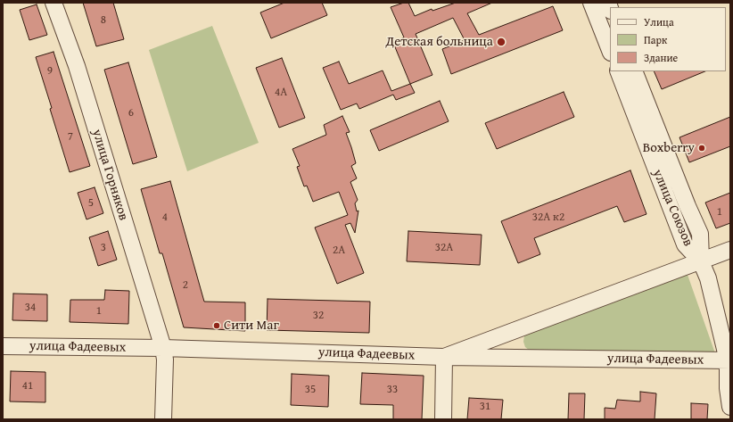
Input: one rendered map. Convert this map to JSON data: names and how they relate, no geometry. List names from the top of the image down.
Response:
{
  "streets": {
    "street": ["улица Горняков", "улица Союзов", "улица Фадеевых"]
  },
  "crossings": [
    ["улица Горняков", "улица Фадеевых"],
    ["улица Союзов", "улица Фадеевых"]
  ],
  "places": ["Детская больница", "Boxberry", "Сити Маг"],
  "house_numbers": [
    "8",
    "9",
    "4А",
    "6",
    "7",
    "5",
    "1",
    "4",
    "32А к2",
    "3",
    "32А",
    "2А",
    "2",
    "34",
    "1",
    "32",
    "41",
    "35",
    "33",
    "31"
  ],
  "legend": ["Улица", "Парк", "Здание"]
}
